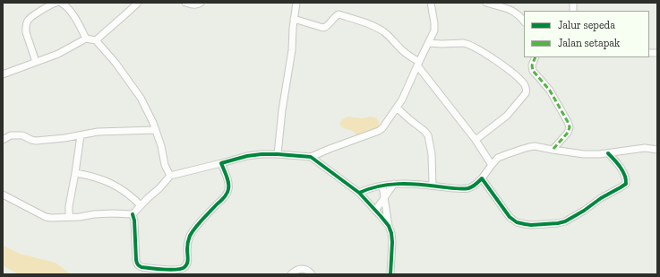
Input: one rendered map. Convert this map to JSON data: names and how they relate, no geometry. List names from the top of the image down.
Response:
{
  "legend": ["Jalur sepeda", "Jalan setapak"]
}
